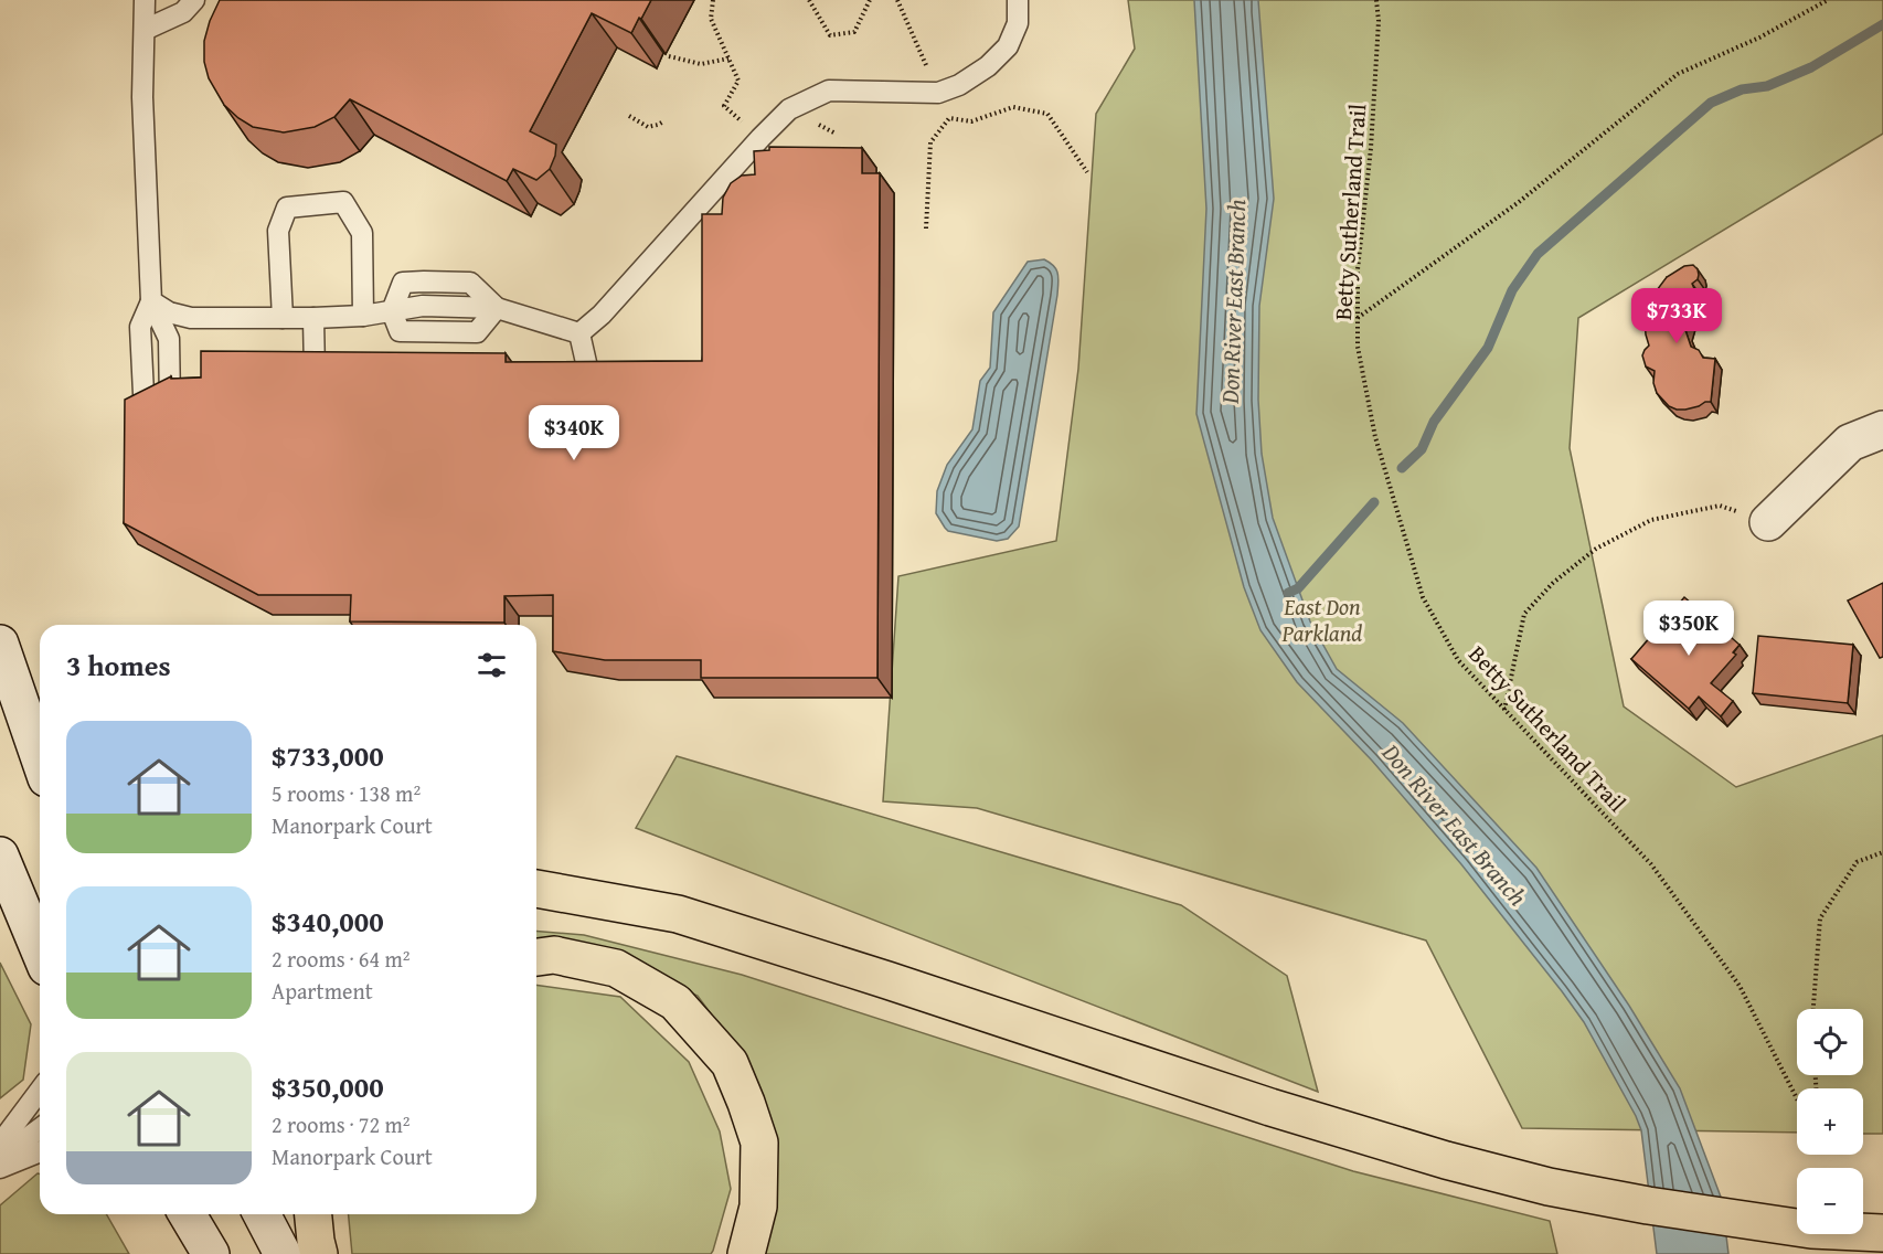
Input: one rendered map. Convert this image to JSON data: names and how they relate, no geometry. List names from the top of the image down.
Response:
{
  "streets": {
    "path": ["Betty Sutherland Trail"]
  },
  "water": ["Don River East Branch"],
  "parks": ["East Don Parkland"],
  "page": {
    "price": ["$733K", "$340K", "$350K"],
    "heading": "3 homes",
    "list": [
      {
        "name": "$733,000",
        "note": "5 rooms · 138 m² · Manorpark Court"
      },
      {
        "name": "$340,000",
        "note": "2 rooms · 64 m² · Apartment"
      },
      {
        "name": "$350,000",
        "note": "2 rooms · 72 m² · Manorpark Court"
      }
    ],
    "map_buttons": ["+", "−"]
  }
}
